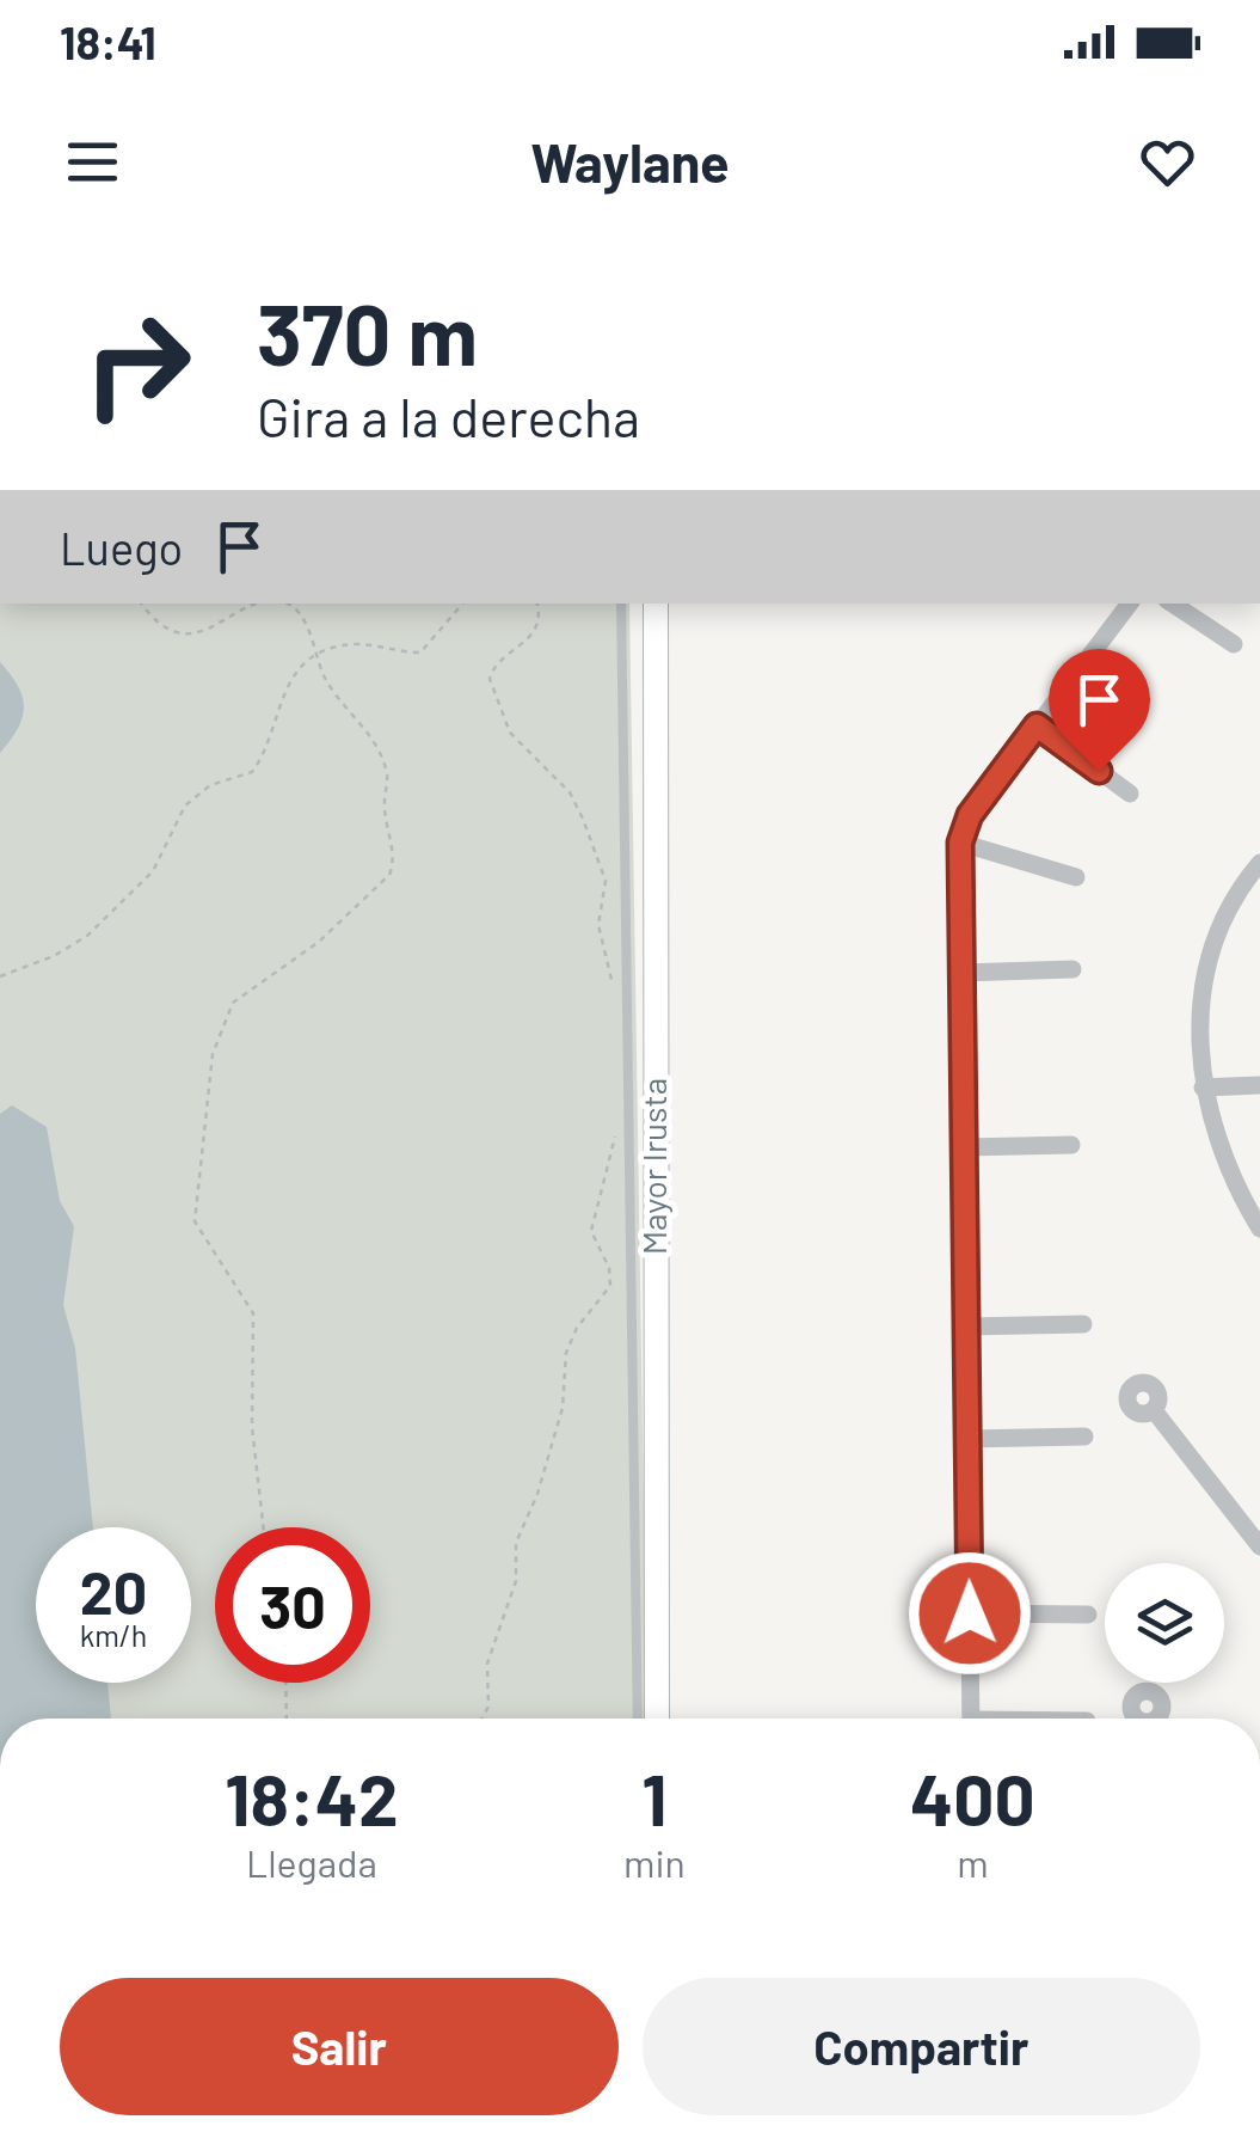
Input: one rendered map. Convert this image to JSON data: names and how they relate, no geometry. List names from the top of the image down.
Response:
{
  "streets": {
    "main road": ["Mayor Irusta"]
  },
  "page": {
    "status": "18:41",
    "header": "Waylane",
    "turn": ["370 m", "Gira a la derecha"],
    "then": "Luego",
    "speed": "20 km/h",
    "limit": "30",
    "eta": [
      "18:42",
      "Llegada",
      "1",
      "min",
      "400",
      "m"
    ],
    "buttons": ["Salir", "Compartir"]
  }
}
